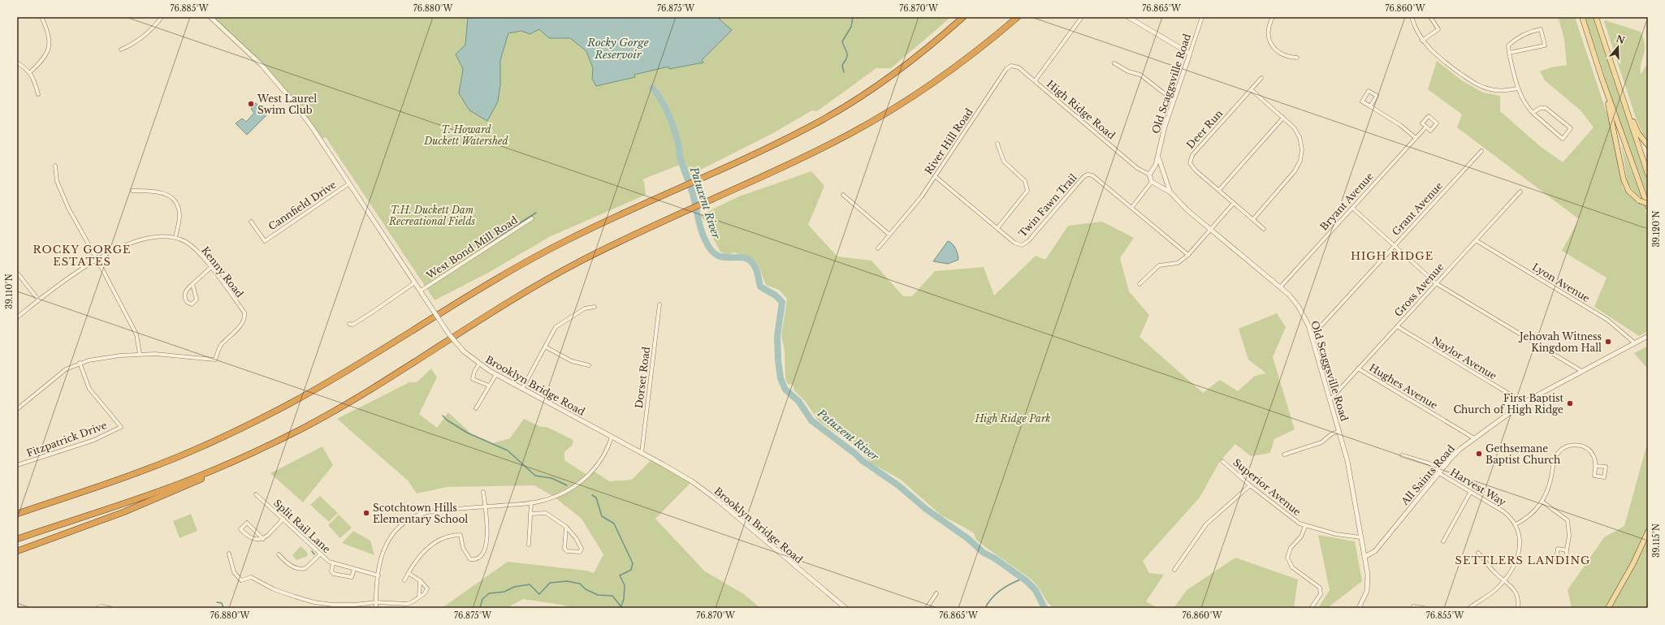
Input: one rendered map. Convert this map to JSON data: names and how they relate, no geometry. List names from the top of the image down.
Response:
{
  "streets": {
    "street": [
      "Old Scaggsville Road",
      "High Ridge Road",
      "Deer Run",
      "River Hill Road",
      "Bryant Avenue",
      "Cannfield Drive",
      "Twin Fawn Trail",
      "Grant Avenue",
      "West Bond Mill Road",
      "Kenny Road",
      "Lyon Avenue",
      "Gross Avenue",
      "Naylor Avenue",
      "Dorset Road",
      "Brooklyn Bridge Road",
      "Hughes Avenue",
      "Fitzpatrick Drive",
      "All Saints Road",
      "Superior Avenue",
      "Harvest Way",
      "Split Rail Lane"
    ]
  },
  "crossings": [
    ["Old Scaggsville Road", "High Ridge Road"],
    ["Old Scaggsville Road", "Bryant Avenue"],
    ["Old Scaggsville Road", "Grant Avenue"],
    ["Old Scaggsville Road", "Gross Avenue"],
    ["Old Scaggsville Road", "All Saints Road"],
    ["Old Scaggsville Road", "Superior Avenue"],
    ["High Ridge Road", "River Hill Road"],
    ["River Hill Road", "Twin Fawn Trail"],
    ["Cannfield Drive", "Brooklyn Bridge Road"],
    ["West Bond Mill Road", "Brooklyn Bridge Road"],
    ["Lyon Avenue", "Gross Avenue"],
    ["Lyon Avenue", "All Saints Road"],
    ["Gross Avenue", "Naylor Avenue"],
    ["Gross Avenue", "Hughes Avenue"],
    ["Naylor Avenue", "All Saints Road"],
    ["Dorset Road", "Brooklyn Bridge Road"],
    ["Hughes Avenue", "All Saints Road"],
    ["All Saints Road", "Harvest Way"]
  ],
  "districts": ["ROCKY GORGE ESTATES", "HIGH RIDGE", "SETTLERS LANDING"],
  "water": ["Rocky Gorge Reservoir", "Patuxent River"],
  "parks": ["T. Howard Duckett Watershed", "T.H. Duckett Dam Recreational Fields", "High Ridge Park"],
  "places": [
    "West Laurel Swim Club",
    "Jehovah Witness Kingdom Hall",
    "First Baptist Church of High Ridge",
    "Gethsemane Baptist Church",
    "Scotchtown Hills Elementary School"
  ],
  "north": "top",
  "coordinates": [
    "76.885°W",
    "76.880°W",
    "76.875°W",
    "76.870°W",
    "76.865°W",
    "76.860°W",
    "39.120°N",
    "39.110°N",
    "39.115°N",
    "76.855°W"
  ]
}
